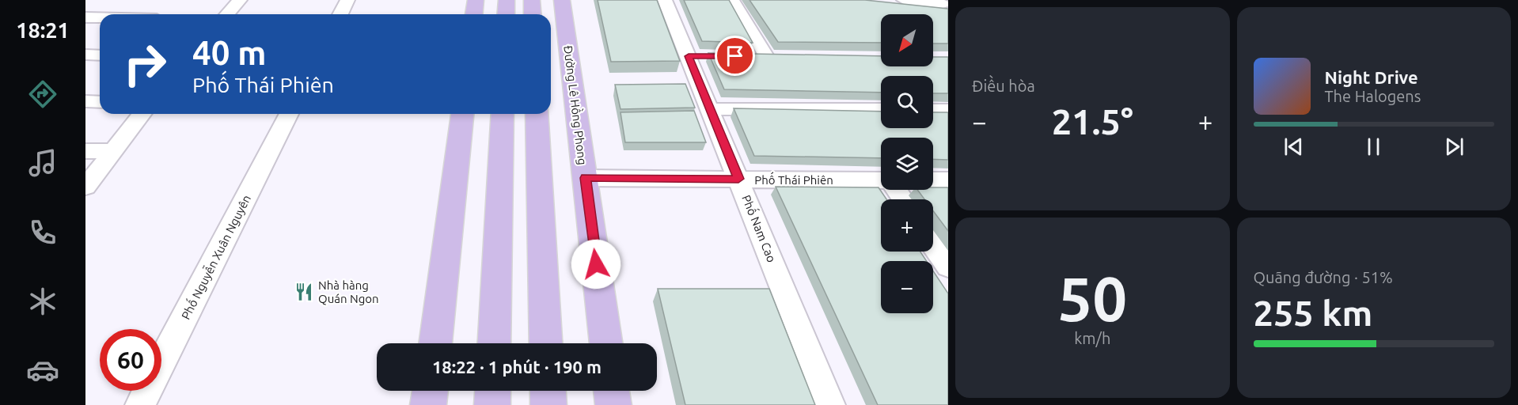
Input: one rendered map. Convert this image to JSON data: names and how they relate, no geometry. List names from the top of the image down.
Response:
{
  "streets": {
    "main road": ["Đường Lê Hồng Phong"],
    "street": ["Phố Thái Phiên", "Phố Nam Cao", "Phố Nguyễn Xuân Nguyên"]
  },
  "crossings": [
    ["Đường Lê Hồng Phong", "Phố Thái Phiên"],
    ["Phố Thái Phiên", "Phố Nam Cao"]
  ],
  "places": {
    "restaurant": ["Nhà hàng Quán Ngon"]
  },
  "north": "bottom left",
  "page": {
    "tabs": "18:21",
    "tile": [
      "Điều hòa",
      ["50", "km/h"],
      ["Quãng đường · 51%", "255 km"]
    ],
    "map_buttons": ["+", "−"],
    "turn": ["40 m", "Phố Thái Phiên"],
    "song": ["Night Drive", "The Halogens"],
    "heat": ["−", "21.5°", "+"],
    "limit": "60",
    "trip": "18:22 · 1 phút · 190 m"
  }
}
